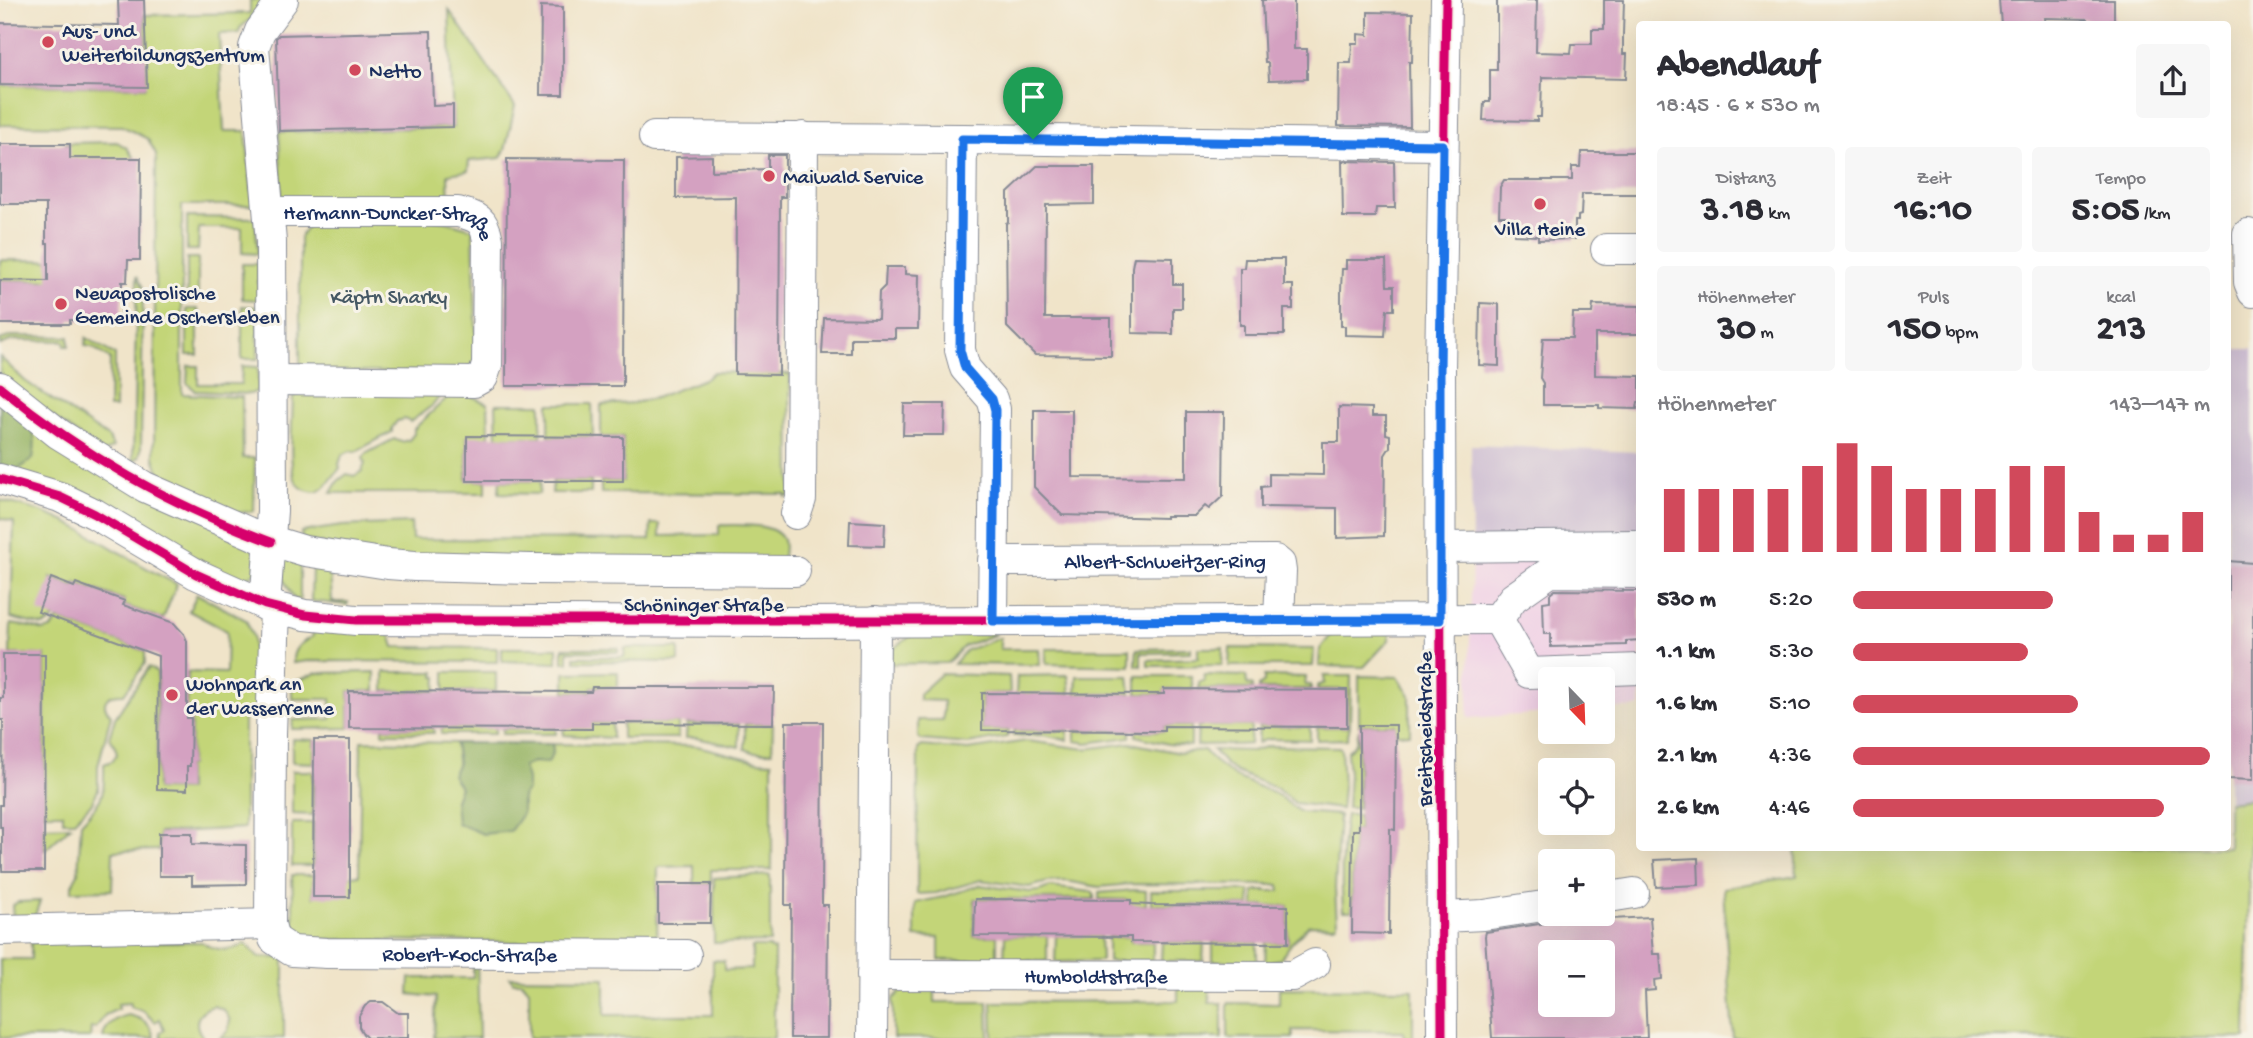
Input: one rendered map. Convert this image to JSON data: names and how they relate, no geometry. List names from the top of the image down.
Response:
{
  "streets": {
    "street": [
      "Hermann-Duncker-Straße",
      "Albert-Schweitzer-Ring",
      "Schöninger Straße",
      "Breitscheidstraße",
      "Robert-Koch-Straße",
      "Humboldtstraße"
    ]
  },
  "crossings": [
    ["Hermann-Duncker-Straße", "Schöninger Straße"],
    ["Albert-Schweitzer-Ring", "Schöninger Straße"],
    ["Schöninger Straße", "Breitscheidstraße"]
  ],
  "parks": ["Käptn Sharky"],
  "places": [
    "Aus- und Weiterbildungszentrum",
    "Netto",
    "Maiwald Service",
    "Villa Heine",
    "Neuapostolische Gemeinde Oschersleben",
    "Wohnpark an der Wasserrenne"
  ],
  "north": "bottom right",
  "page": {
    "heading": ["Abendlauf", "18:45 · 6 × 530 m"],
    "stats": [
      ["Distanz", "3.18 km"],
      ["Zeit", "16:10"],
      ["Tempo", "5:05 /km"],
      ["Höhenmeter", "30 m"],
      ["Puls", "150 bpm"],
      ["kcal", "213"]
    ],
    "chart": ["Höhenmeter", "143–147 m"],
    "list": [
      {
        "name": "530 m",
        "note": "5:20"
      },
      {
        "name": "1.1 km",
        "note": "5:30"
      },
      {
        "name": "1.6 km",
        "note": "5:10"
      },
      {
        "name": "2.1 km",
        "note": "4:36"
      },
      {
        "name": "2.6 km",
        "note": "4:46"
      }
    ],
    "map_buttons": ["+", "−"]
  }
}
